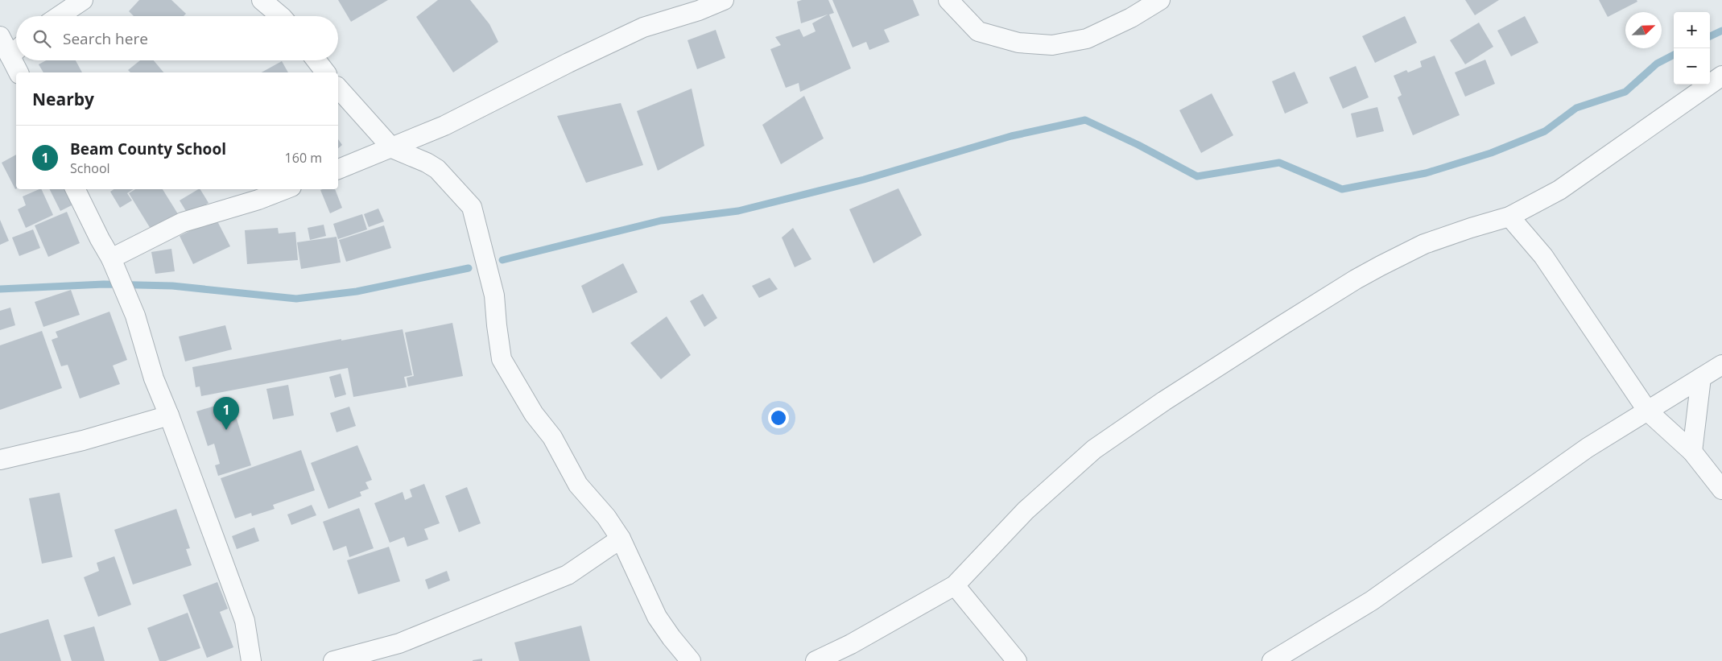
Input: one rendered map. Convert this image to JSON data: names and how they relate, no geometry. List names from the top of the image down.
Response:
{
  "north": "top right",
  "page": {
    "map_buttons": ["+", "−"],
    "search": "Search here",
    "heading": "Nearby",
    "list": [
      {
        "mark": "1",
        "name": "Beam County School",
        "note": "School",
        "value": "160 m"
      }
    ],
    "pins": "1"
  }
}
